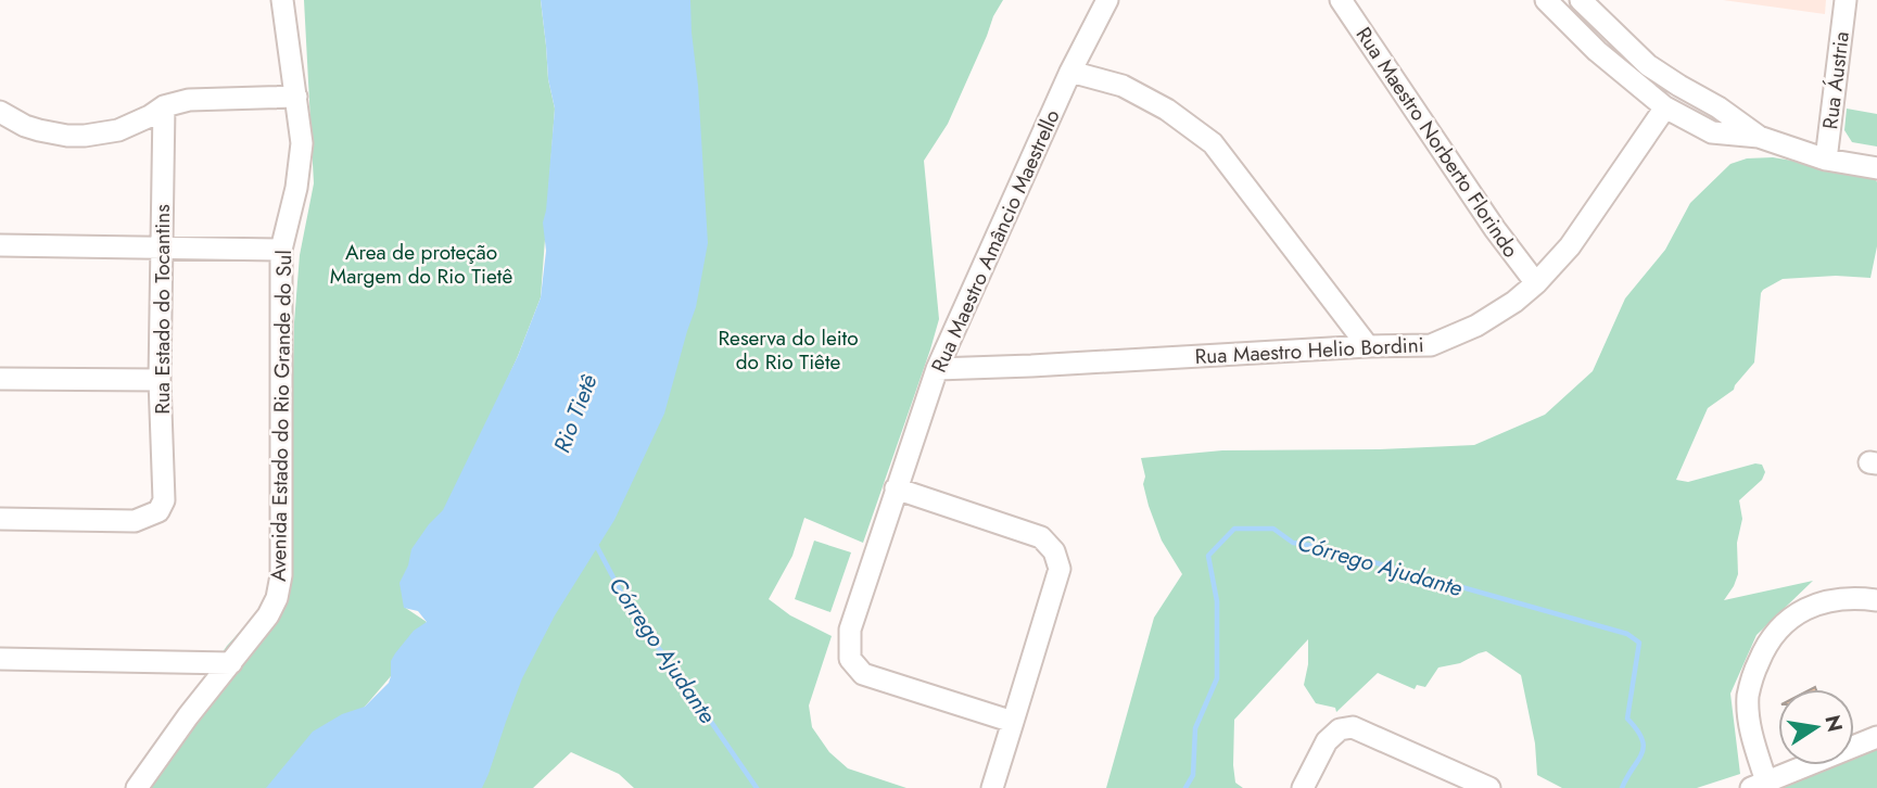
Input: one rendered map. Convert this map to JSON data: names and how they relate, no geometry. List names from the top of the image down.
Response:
{
  "streets": {
    "street": [
      "Rua Áustria",
      "Rua Maestro Norberto Florindo",
      "Rua Maestro Amâncio Maestrello",
      "Rua Estado do Tocantins",
      "Rua Maestro Helio Bordini",
      "Avenida Estado do Rio Grande do Sul"
    ]
  },
  "crossings": [
    ["Rua Maestro Norberto Florindo", "Rua Maestro Helio Bordini"],
    ["Rua Maestro Amâncio Maestrello", "Rua Maestro Helio Bordini"]
  ],
  "water": ["Rio Tietê", "Córrego Ajudante"],
  "parks": ["Area de proteção Margem do Rio Tietê", "Reserva do leito do Rio Tiête"],
  "north": "right"
}
